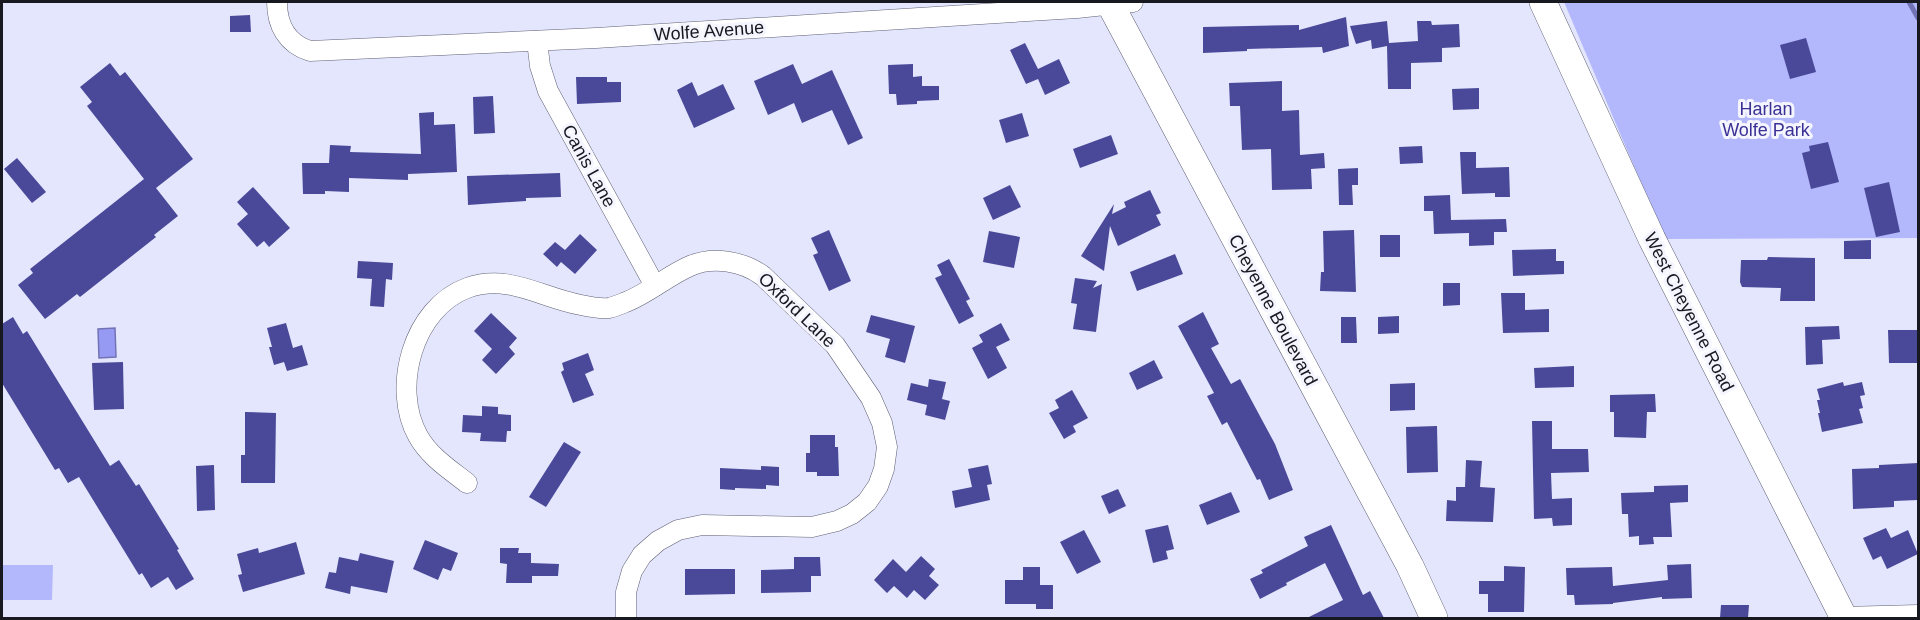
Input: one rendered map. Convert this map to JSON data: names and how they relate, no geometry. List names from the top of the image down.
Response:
{
  "streets": {
    "main road": ["Cheyenne Boulevard", "West Cheyenne Road"],
    "street": ["Wolfe Avenue", "Canis Lane", "Oxford Lane"]
  },
  "crossings": [
    ["Wolfe Avenue", "Canis Lane"],
    ["Wolfe Avenue", "Cheyenne Boulevard"],
    ["Canis Lane", "Oxford Lane"]
  ],
  "parks": ["Harlan Wolfe Park"]
}
